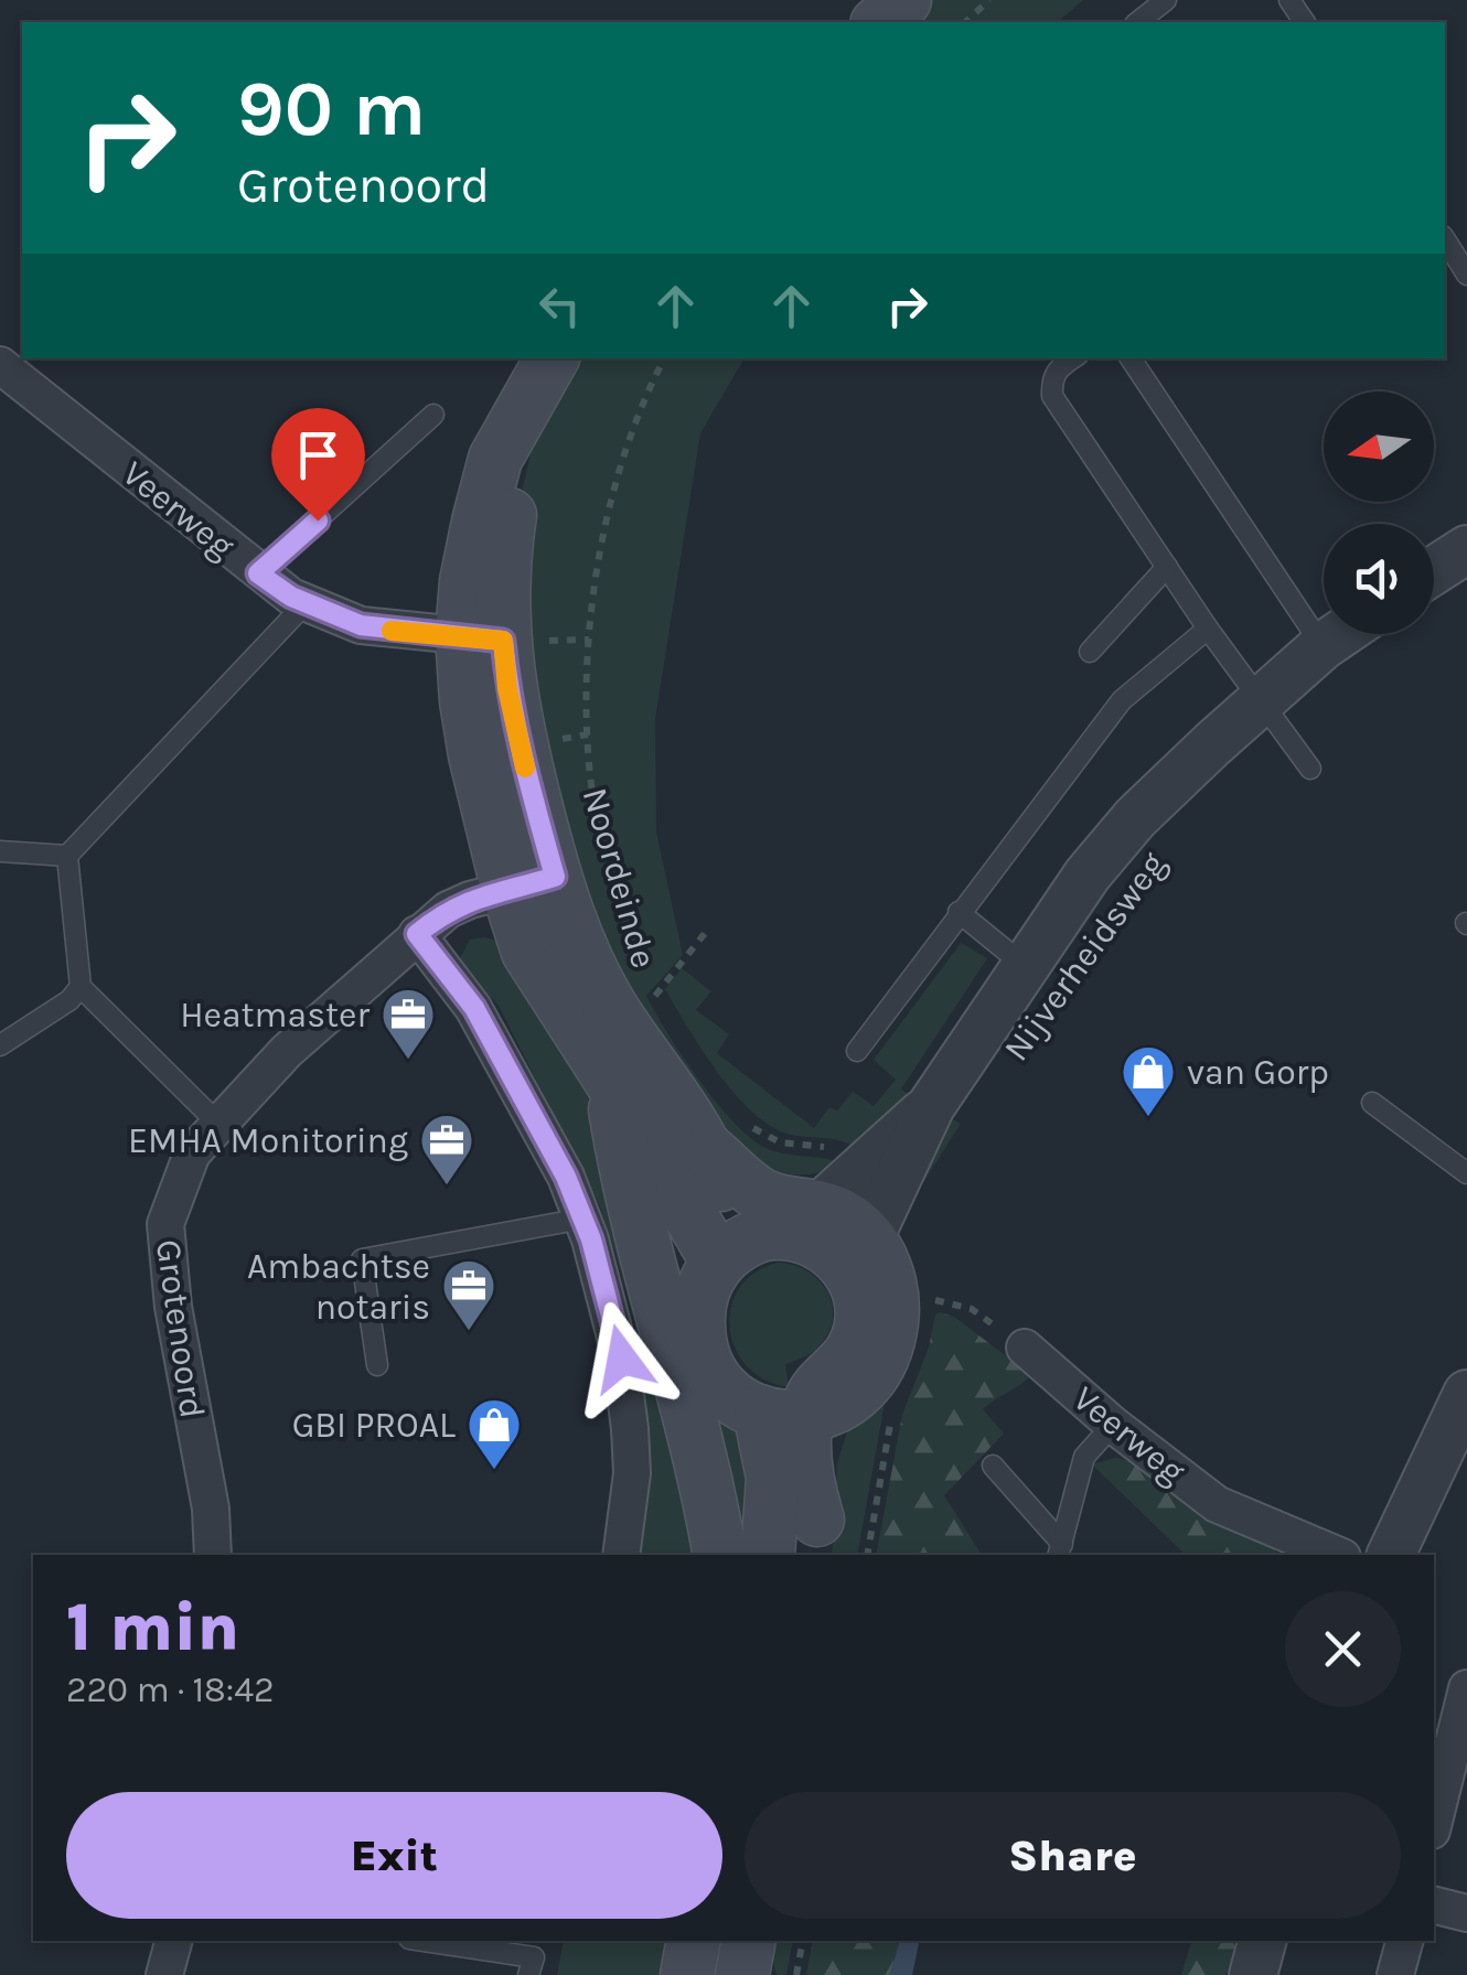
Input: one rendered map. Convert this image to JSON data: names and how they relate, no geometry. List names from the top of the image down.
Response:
{
  "streets": {
    "main road": ["Noordeinde"],
    "street": ["Veerweg", "Nijverheidsweg", "Grotenoord"]
  },
  "crossings": [
    ["Veerweg", "Noordeinde"],
    ["Noordeinde", "Nijverheidsweg"],
    ["Noordeinde", "Grotenoord"]
  ],
  "places": {
    "office": ["Heatmaster", "EMHA Monitoring", "Ambachtse notaris"],
    "shop": ["van Gorp", "GBI PROAL"]
  },
  "north": "left",
  "page": {
    "turn": ["90 m", "Grotenoord"],
    "heading": ["1 min", "220 m · 18:42"],
    "buttons": ["Exit", "Share"]
  }
}
